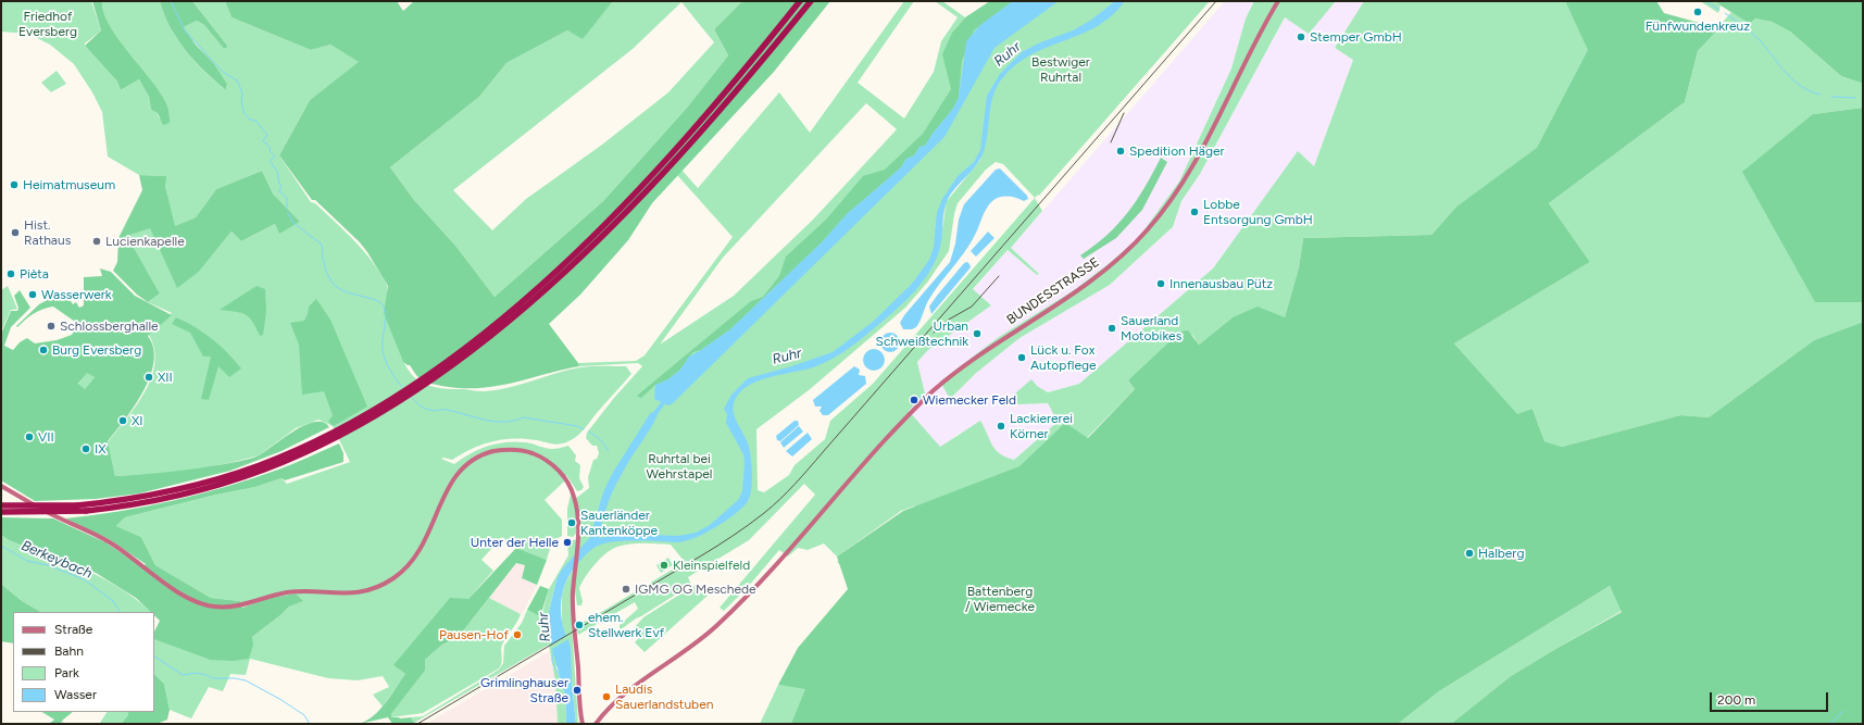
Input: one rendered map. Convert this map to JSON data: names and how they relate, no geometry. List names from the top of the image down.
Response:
{
  "streets": {
    "main road": ["BUNDESSTRASSE"]
  },
  "water": ["Ruhr", "Berkeybach"],
  "parks": [
    "Friedhof Eversberg",
    "Bestwiger Ruhrtal",
    "Ruhrtal bei Wehrstapel",
    "Battenberg / Wiemecke"
  ],
  "places": [
    "Fünfwundenkreuz",
    "Stemper GmbH",
    "Spedition Häger",
    "Heimatmuseum",
    "Lobbe Entsorgung GmbH",
    "Hist. Rathaus",
    "Lucienkapelle",
    "Pièta",
    "Innenausbau Pütz",
    "Wasserwerk",
    "Schlossberghalle",
    "Sauerland Motobikes",
    "Urban Schweißtechnik",
    "Burg Eversberg",
    "Lück u. Fox Autopflege",
    "XII",
    "Wiemecker Feld",
    "XI",
    "Lackiererei Körner",
    "VII",
    "IX",
    "Sauerländer Kantenköppe",
    "Unter der Helle",
    "Halberg",
    "Kleinspielfeld",
    "IGMG OG Meschede",
    "ehem. Stellwerk Evf",
    "Pausen-Hof",
    "Grimlinghauser Straße",
    "Laudis Sauerlandstuben"
  ],
  "legend": [
    "Straße",
    "Bahn",
    "Park",
    "Wasser"
  ],
  "scale_bar": "200 m"
}
